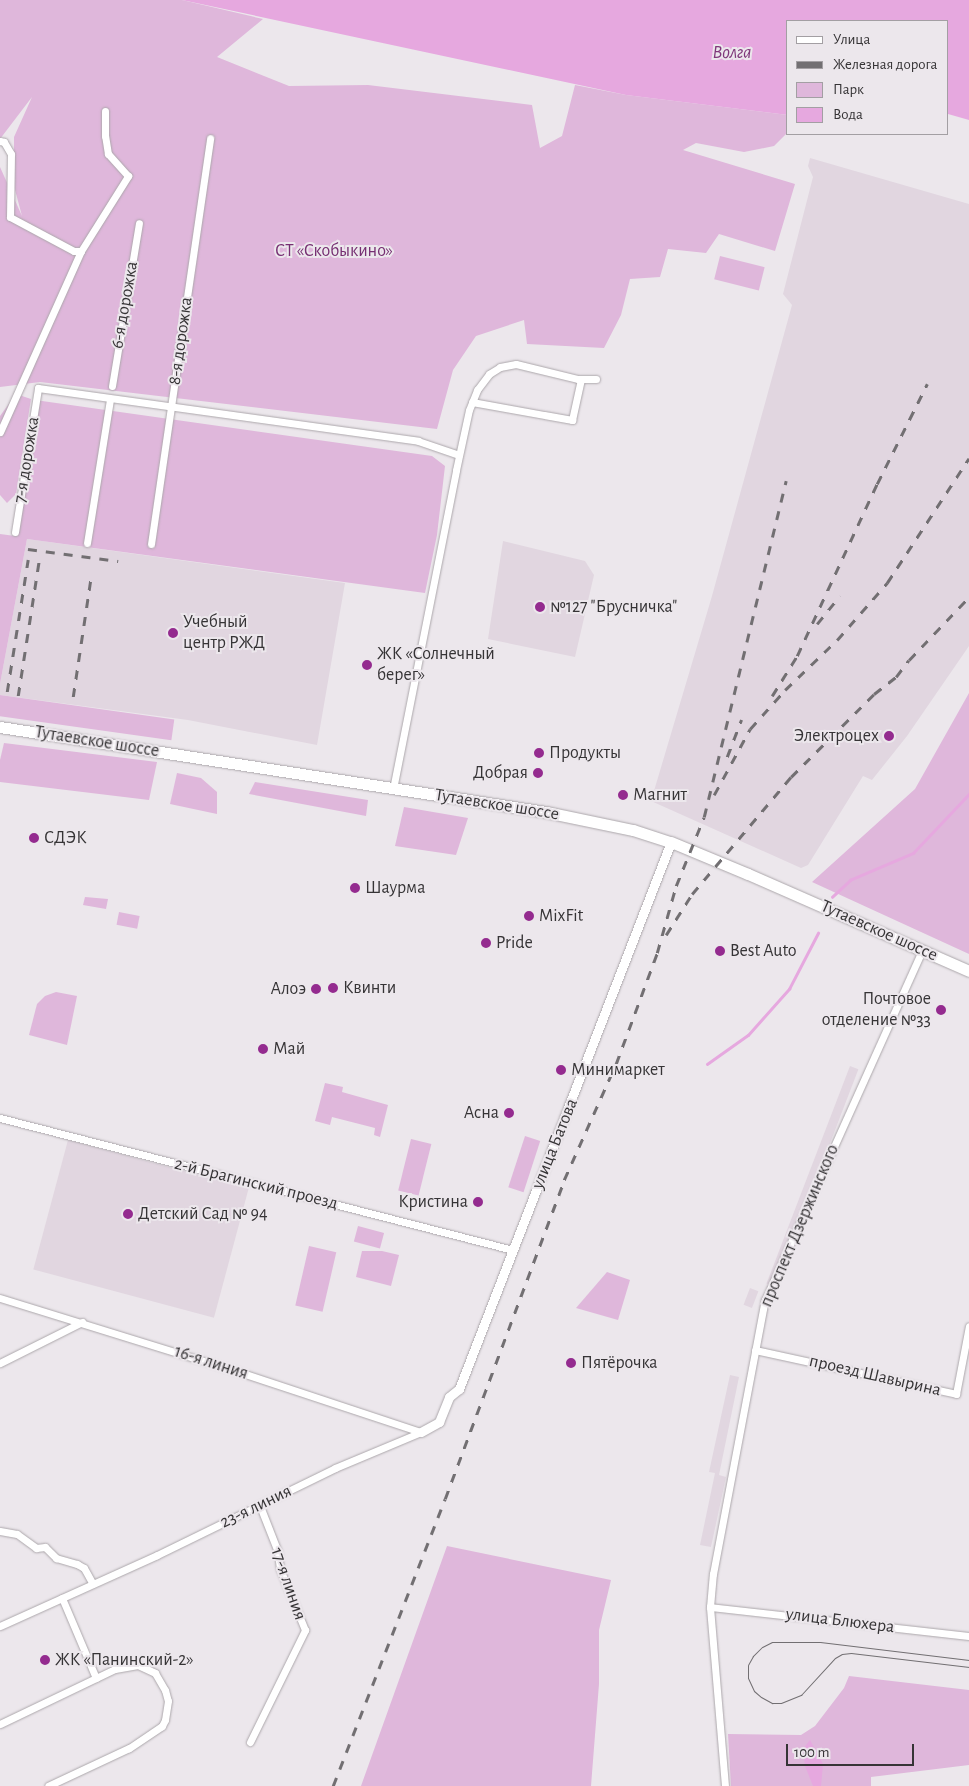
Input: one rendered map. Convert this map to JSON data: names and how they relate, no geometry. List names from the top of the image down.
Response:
{
  "streets": {
    "main road": ["Тутаевское шоссе"],
    "street": [
      "6-я дорожка",
      "8-я дорожка",
      "7-я дорожка",
      "улица Батова",
      "2-й Брагинский проезд",
      "проспект Дзержинского",
      "16-я линия",
      "проезд Шавырина",
      "23-я линия",
      "17-я линия",
      "улица Блюхера"
    ]
  },
  "crossings": [
    ["Тутаевское шоссе", "улица Батова"],
    ["Тутаевское шоссе", "проспект Дзержинского"],
    ["улица Батова", "2-й Брагинский проезд"],
    ["улица Батова", "16-я линия"],
    ["улица Батова", "23-я линия"],
    ["проспект Дзержинского", "проезд Шавырина"],
    ["проспект Дзержинского", "улица Блюхера"],
    ["16-я линия", "23-я линия"],
    ["23-я линия", "17-я линия"]
  ],
  "water": ["Волга"],
  "parks": ["СТ «Скобыкино»"],
  "places": [
    "№127 \"Брусничка\"",
    "Учебный центр РЖД",
    "ЖК «Солнечный берег»",
    "Электроцех",
    "Продукты",
    "Добрая",
    "Магнит",
    "СДЭК",
    "Шаурма",
    "MixFit",
    "Pride",
    "Best Auto",
    "Квинти",
    "Алоэ",
    "Почтовое отделение №33",
    "Май",
    "Минимаркет",
    "Асна",
    "Кристина",
    "Детский Сад № 94",
    "Пятёрочка",
    "ЖК «Панинский-2»"
  ],
  "legend": [
    "Улица",
    "Железная дорога",
    "Парк",
    "Вода"
  ],
  "scale_bar": "100 m"
}
